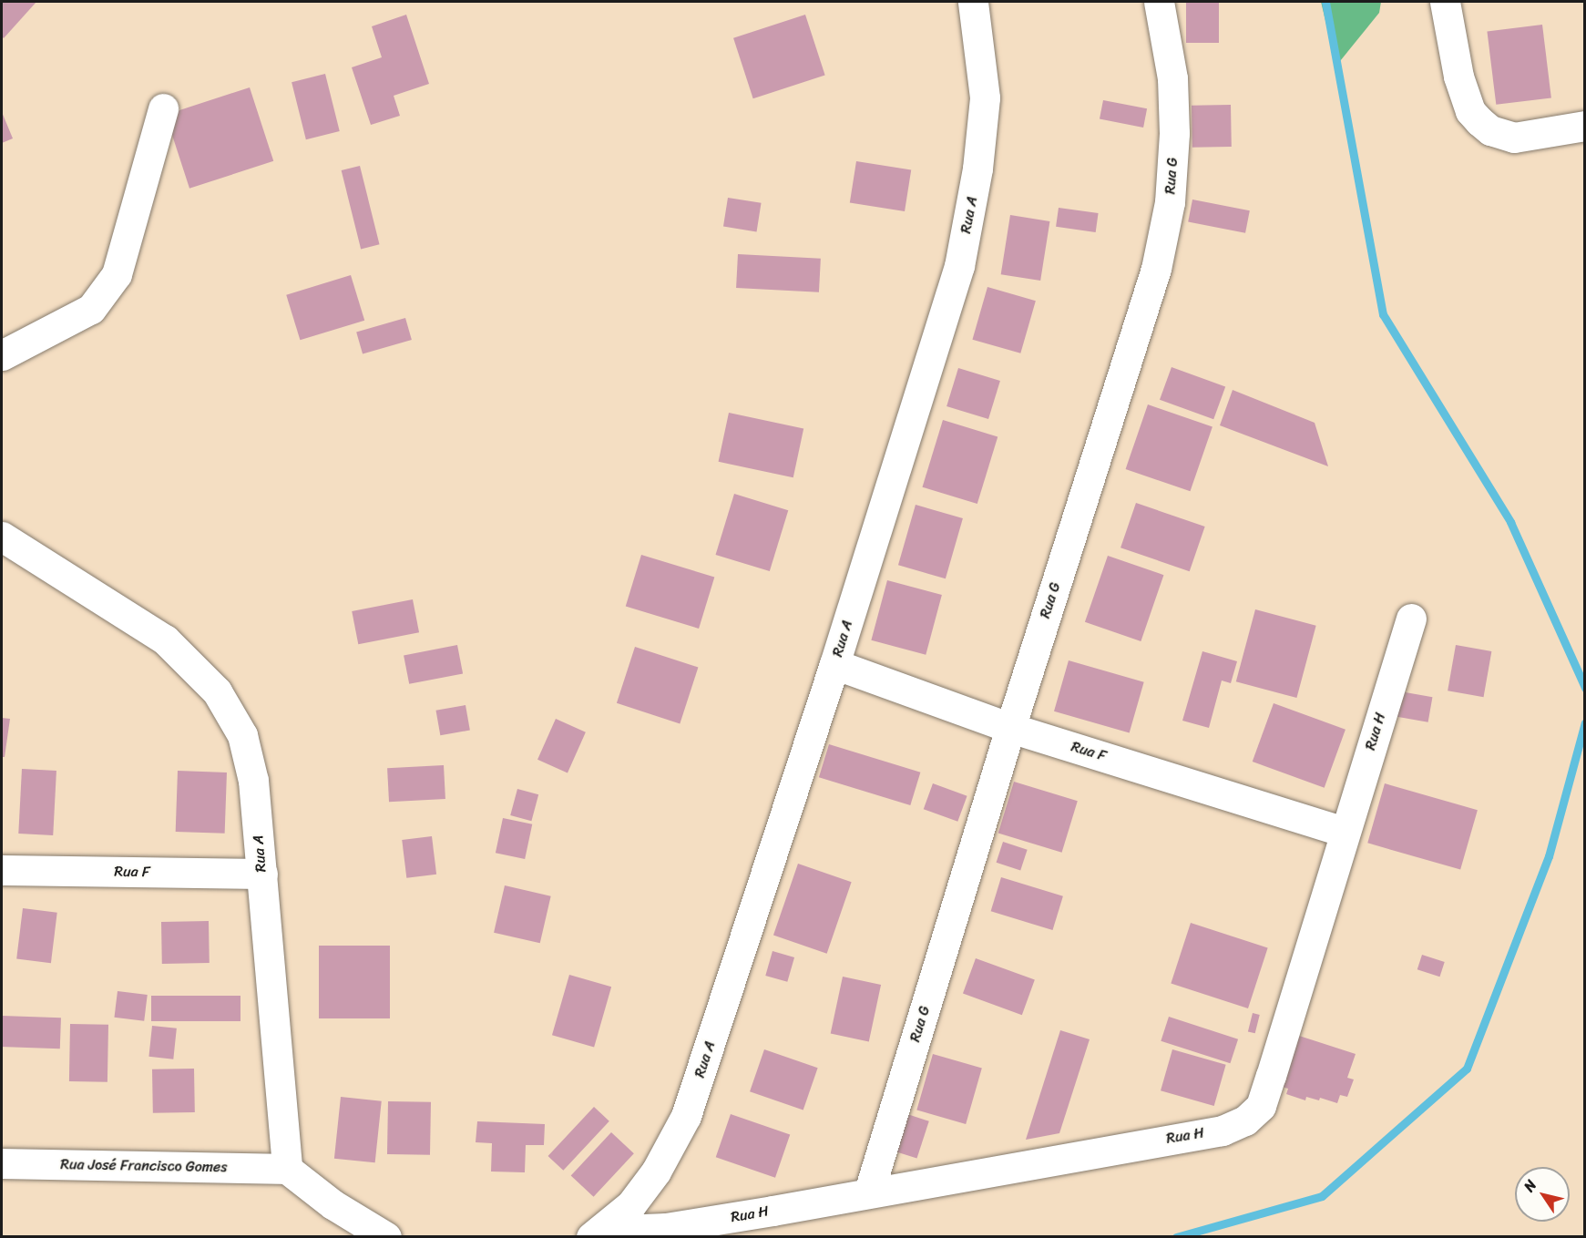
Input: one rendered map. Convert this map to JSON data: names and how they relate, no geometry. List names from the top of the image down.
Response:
{
  "streets": {
    "street": [
      "Rua G",
      "Rua A",
      "Rua H",
      "Rua F",
      "Rua José Francisco Gomes"
    ]
  },
  "crossings": [
    ["Rua G", "Rua H"],
    ["Rua G", "Rua F"],
    ["Rua A", "Rua H"],
    ["Rua A", "Rua F"],
    ["Rua A", "Rua José Francisco Gomes"],
    ["Rua H", "Rua F"]
  ],
  "north": "top left"
}
